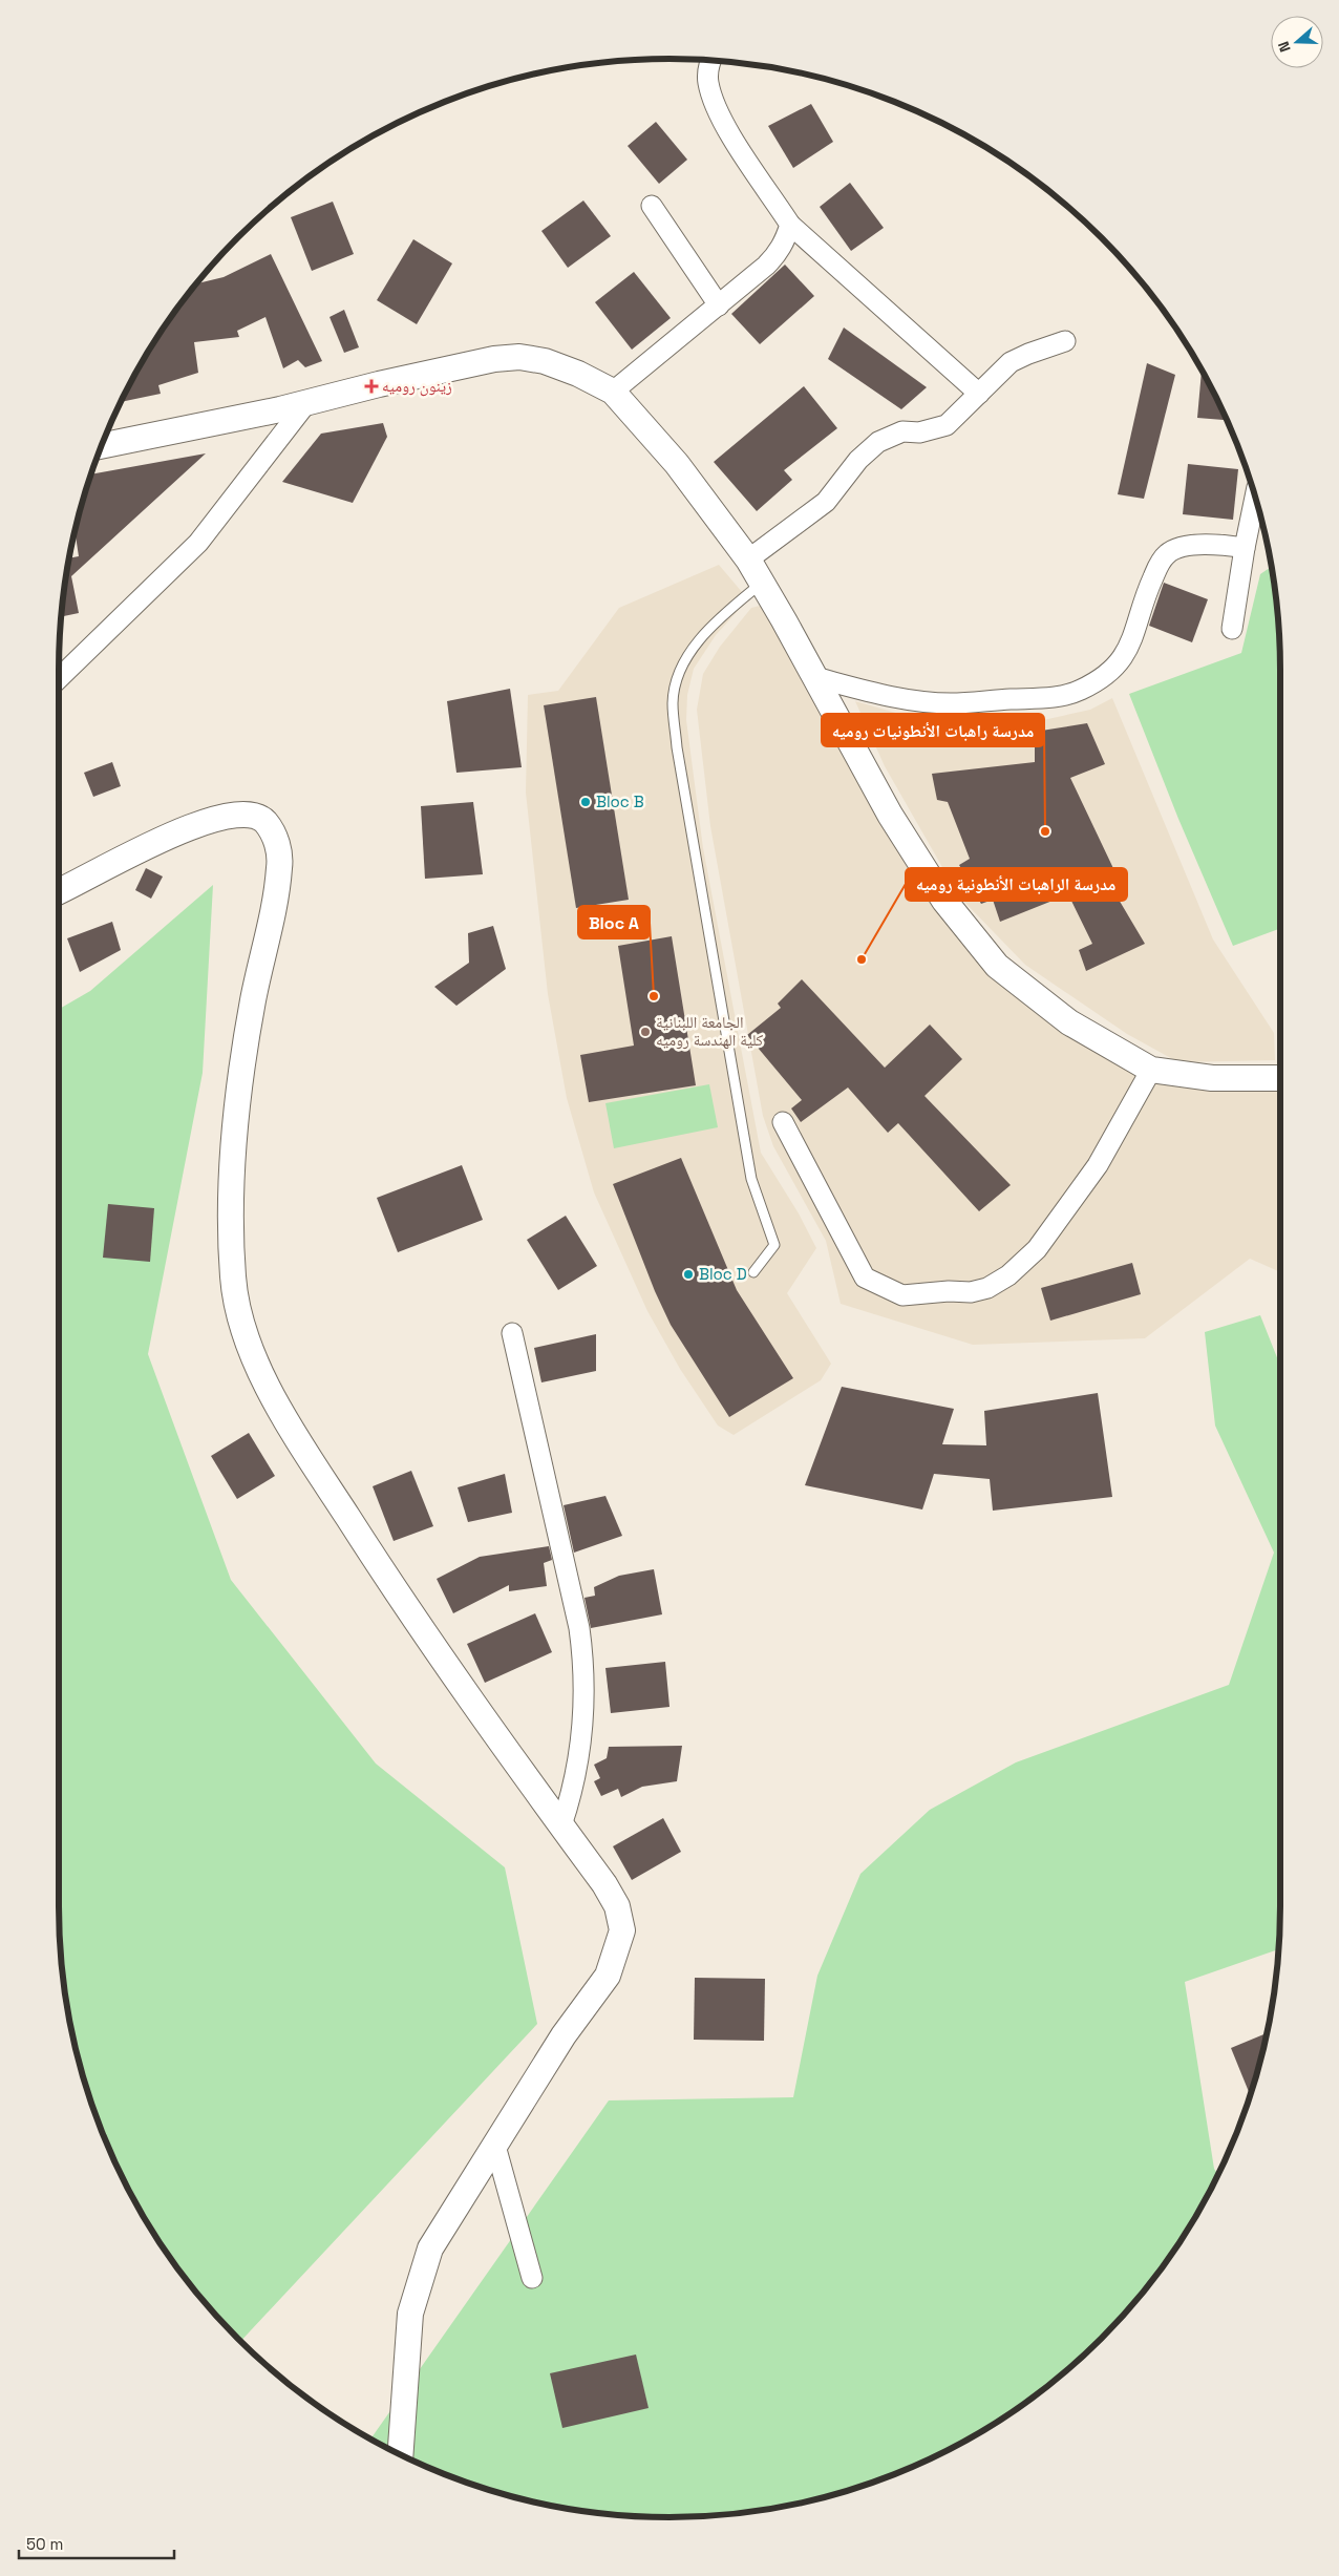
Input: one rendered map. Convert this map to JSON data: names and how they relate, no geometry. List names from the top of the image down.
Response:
{
  "places": {
    "health": ["زينون روميه"],
    "other": [
      "Bloc B",
      "مدرسة راهبات الأنطونيات روميه",
      "مدرسة الراهبات الأنطونية روميه",
      "Bloc A",
      "الجامعة اللبنانية كلية الهندسة روميه",
      "Bloc D"
    ]
  },
  "scale_bar": "50 m",
  "north": "left"
}
